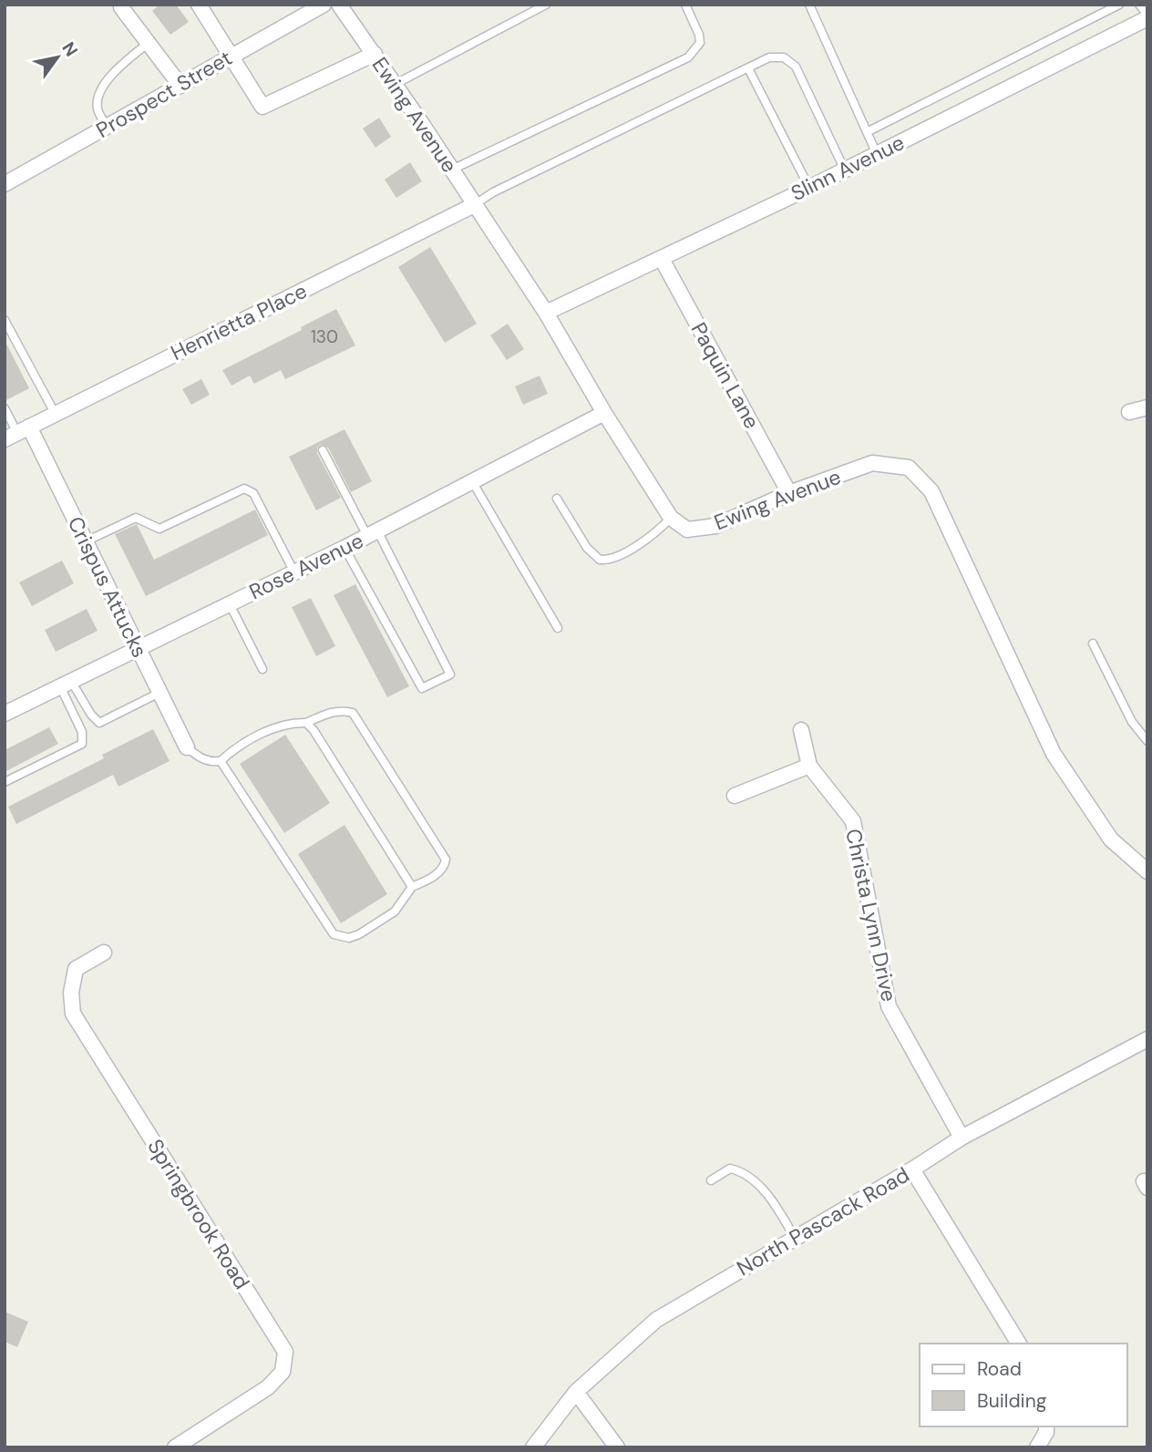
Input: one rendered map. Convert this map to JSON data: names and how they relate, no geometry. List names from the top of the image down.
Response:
{
  "streets": {
    "street": [
      "Prospect Street",
      "Ewing Avenue",
      "Slinn Avenue",
      "Henrietta Place",
      "Paquin Lane",
      "Rose Avenue",
      "Crispus Attucks",
      "Christa Lynn Drive",
      "Springbrook Road",
      "North Pascack Road"
    ]
  },
  "crossings": [
    ["Ewing Avenue", "Slinn Avenue"],
    ["Ewing Avenue", "Henrietta Place"],
    ["Ewing Avenue", "Paquin Lane"],
    ["Ewing Avenue", "Rose Avenue"],
    ["Slinn Avenue", "Paquin Lane"],
    ["Henrietta Place", "Crispus Attucks"],
    ["Rose Avenue", "Crispus Attucks"],
    ["Christa Lynn Drive", "North Pascack Road"]
  ],
  "house_numbers": ["130"],
  "legend": ["Road", "Building"],
  "north": "top right"
}
